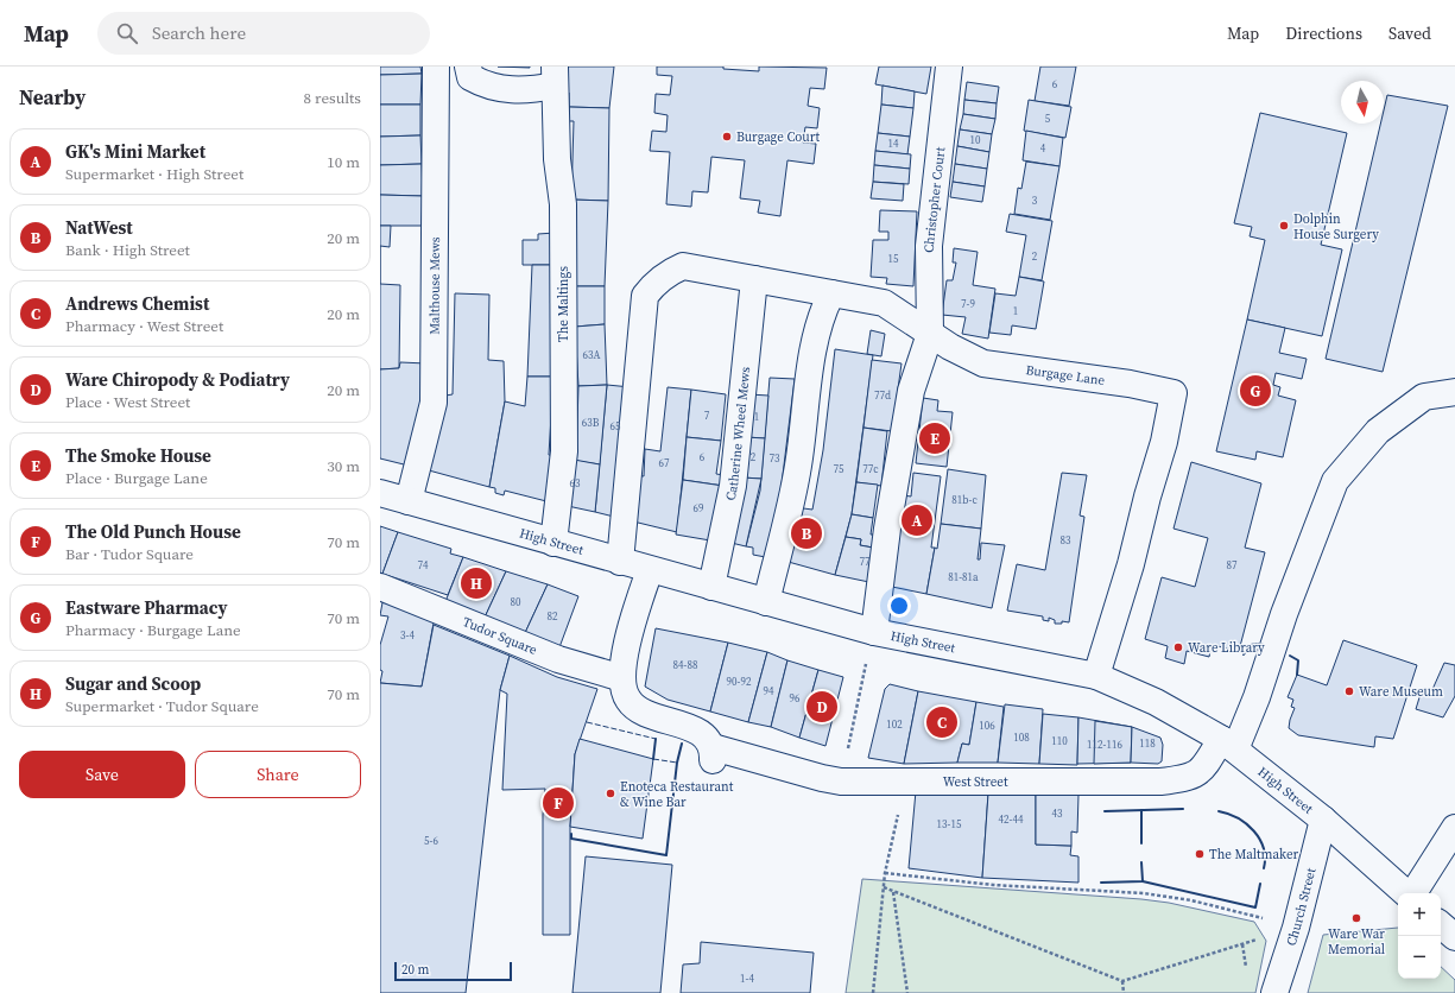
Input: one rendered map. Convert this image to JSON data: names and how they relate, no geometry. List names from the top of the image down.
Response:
{
  "streets": {
    "street": [
      "Christopher Court",
      "Malthouse Mews",
      "The Maltings",
      "Burgage Lane",
      "Catherine Wheel Mews",
      "High Street",
      "Tudor Square",
      "West Street",
      "Church Street"
    ]
  },
  "crossings": [
    ["Christopher Court", "Burgage Lane"],
    ["Christopher Court", "High Street"],
    ["Malthouse Mews", "High Street"],
    ["The Maltings", "High Street"],
    ["Burgage Lane", "Catherine Wheel Mews"],
    ["Burgage Lane", "High Street"],
    ["Catherine Wheel Mews", "High Street"],
    ["High Street", "West Street"],
    ["High Street", "Church Street"],
    ["Tudor Square", "West Street"]
  ],
  "places": [
    "Burgage Court",
    "Dolphin House Surgery",
    "Ware Library",
    "Ware Museum",
    "Enoteca Restaurant & Wine Bar",
    "The Maltmaker",
    "Ware War Memorial"
  ],
  "house_numbers": [
    "6",
    "5",
    "10",
    "14",
    "4",
    "3",
    "2",
    "15",
    "7-9",
    "1",
    "63A",
    "77d",
    "7",
    "1",
    "63B",
    "65",
    "6",
    "2",
    "73",
    "67",
    "75",
    "77c",
    "63",
    "81b-c",
    "69",
    "83",
    "77",
    "74",
    "87",
    "81-81a",
    "80",
    "82",
    "3-4",
    "84-88",
    "90-92",
    "94",
    "96",
    "102",
    "106",
    "108",
    "110",
    "118",
    "112-116",
    "43",
    "42-44",
    "13-15",
    "5-6",
    "1-4"
  ],
  "scale_bar": "20 m",
  "north": "bottom",
  "page": {
    "header": "Map",
    "search": "Search here",
    "nav": ["Map", "Directions", "Saved"],
    "heading": ["Nearby", "8 results"],
    "list": [
      {
        "mark": "A",
        "name": "GK's Mini Market",
        "note": "Supermarket · High Street",
        "value": "10 m"
      },
      {
        "mark": "B",
        "name": "NatWest",
        "note": "Bank · High Street",
        "value": "20 m"
      },
      {
        "mark": "C",
        "name": "Andrews Chemist",
        "note": "Pharmacy · West Street",
        "value": "20 m"
      },
      {
        "mark": "D",
        "name": "Ware Chiropody & Podiatry",
        "note": "Place · West Street",
        "value": "20 m"
      },
      {
        "mark": "E",
        "name": "The Smoke House",
        "note": "Place · Burgage Lane",
        "value": "30 m"
      },
      {
        "mark": "F",
        "name": "The Old Punch House",
        "note": "Bar · Tudor Square",
        "value": "70 m"
      },
      {
        "mark": "G",
        "name": "Eastware Pharmacy",
        "note": "Pharmacy · Burgage Lane",
        "value": "70 m"
      },
      {
        "mark": "H",
        "name": "Sugar and Scoop",
        "note": "Supermarket · Tudor Square",
        "value": "70 m"
      }
    ],
    "pins": [
      "G",
      "E",
      "A",
      "B",
      "H",
      "D",
      "C",
      "F"
    ],
    "buttons": ["Save", "Share"],
    "map_buttons": ["+", "−"],
    "scale": "20 m"
  }
}
